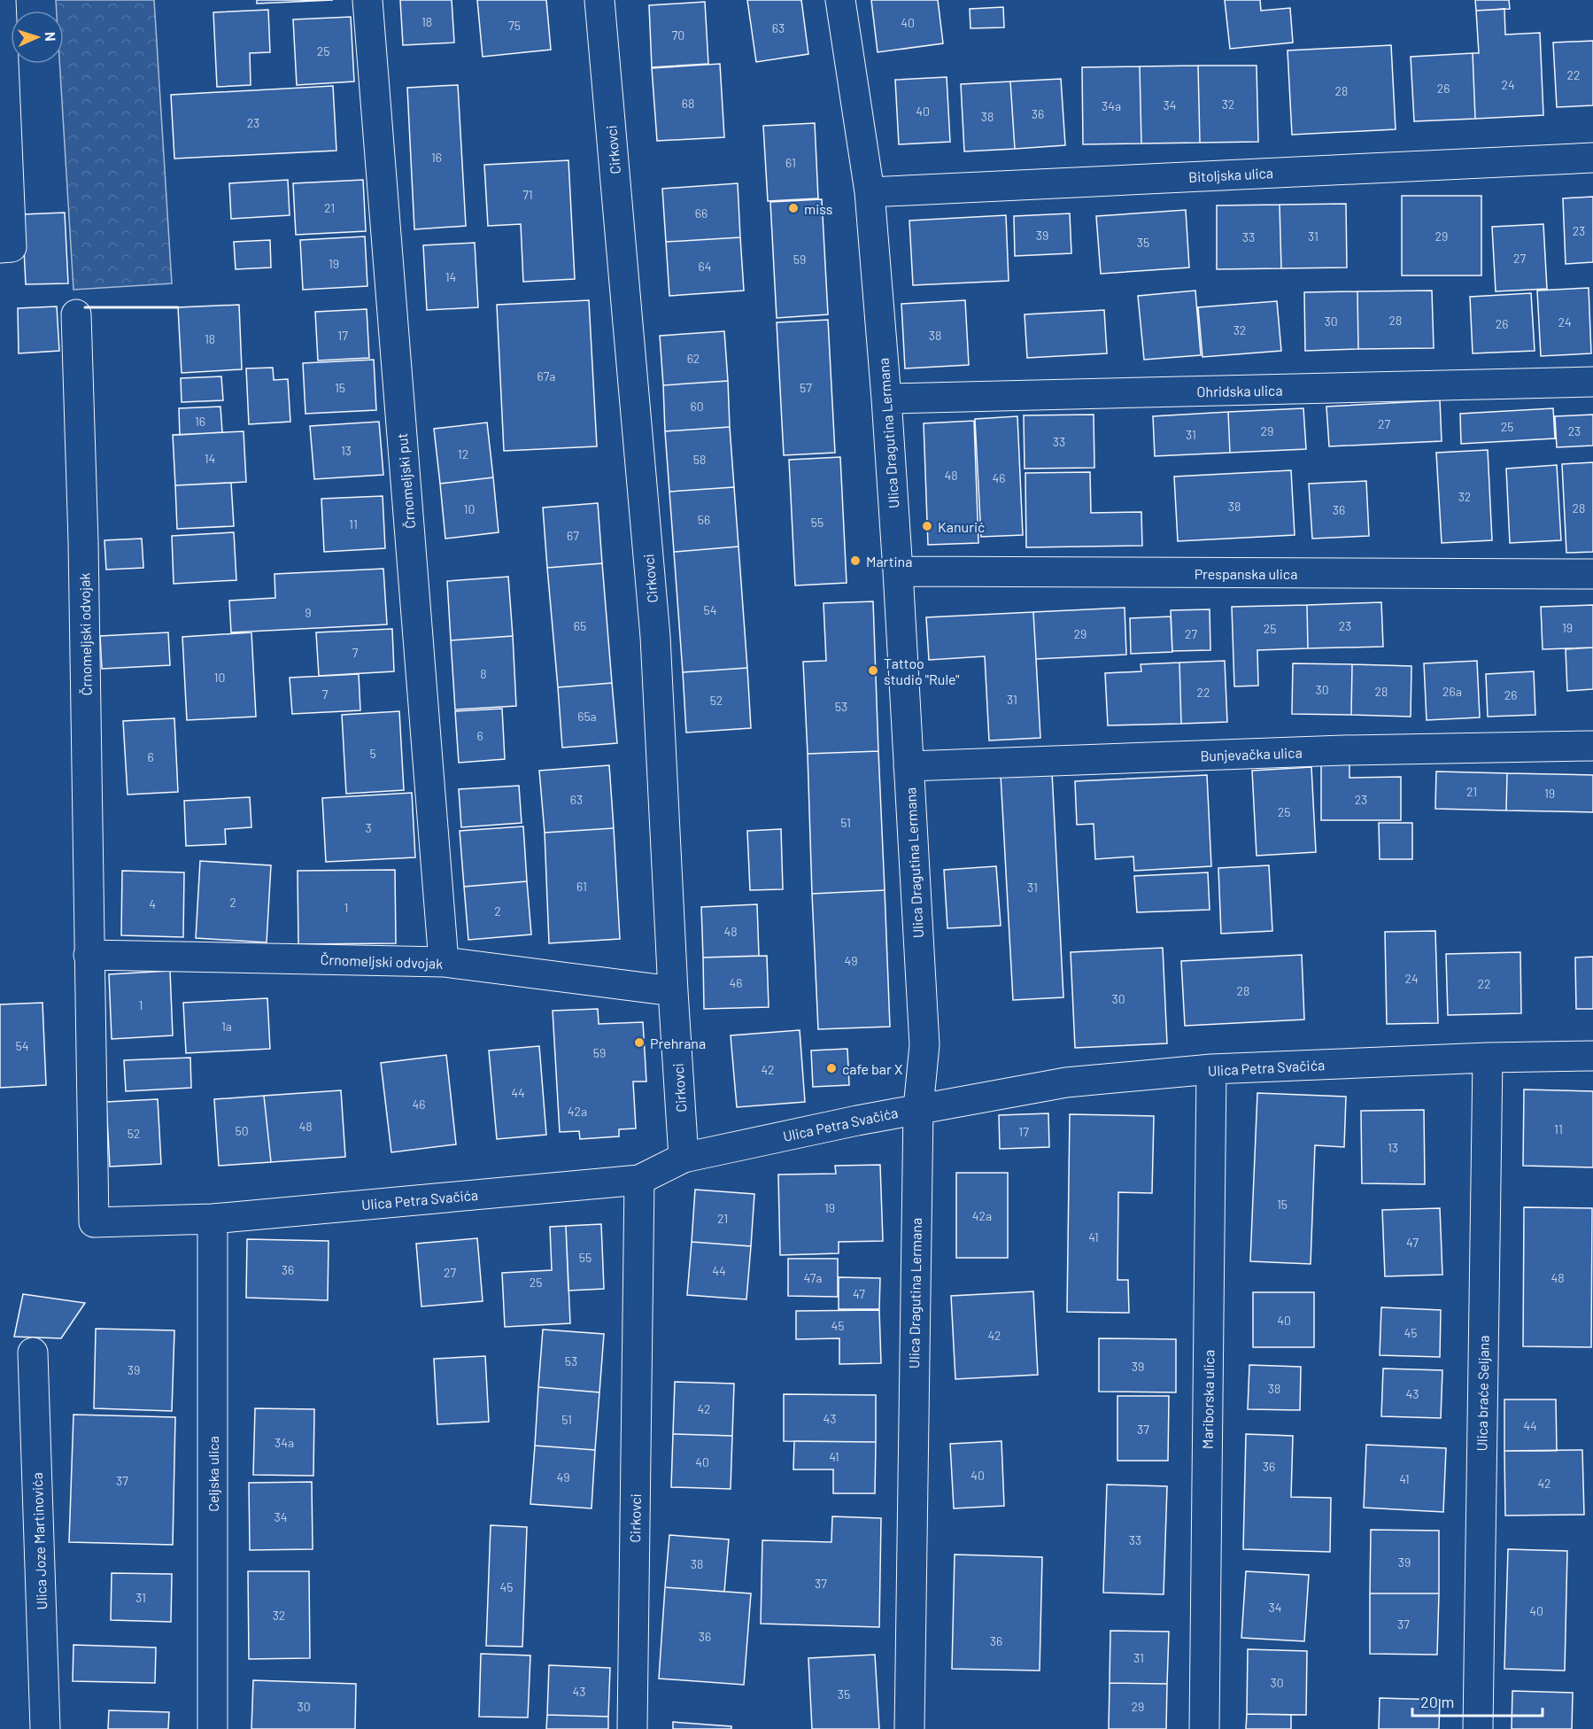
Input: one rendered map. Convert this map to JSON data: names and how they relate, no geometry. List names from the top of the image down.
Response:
{
  "streets": {
    "street": [
      "Cirkovci",
      "Bitoljska ulica",
      "Ohridska ulica",
      "Ulica Dragutina Lermana",
      "Črnomeljski put",
      "Prespanska ulica",
      "Črnomeljski odvojak",
      "Bunjevačka ulica",
      "Ulica Petra Svačića",
      "Ulica braće Seljana",
      "Mariborska ulica",
      "Celjska ulica",
      "Ulica Joze Martinovića"
    ]
  },
  "crossings": [
    ["Cirkovci", "Črnomeljski odvojak"],
    ["Cirkovci", "Ulica Petra Svačića"],
    ["Bitoljska ulica", "Ulica Dragutina Lermana"],
    ["Ohridska ulica", "Ulica Dragutina Lermana"],
    ["Ulica Dragutina Lermana", "Prespanska ulica"],
    ["Ulica Dragutina Lermana", "Bunjevačka ulica"],
    ["Ulica Dragutina Lermana", "Ulica Petra Svačića"],
    ["Črnomeljski put", "Črnomeljski odvojak"],
    ["Črnomeljski odvojak", "Ulica Petra Svačića"],
    ["Ulica Petra Svačića", "Ulica braće Seljana"],
    ["Ulica Petra Svačića", "Mariborska ulica"],
    ["Ulica Petra Svačića", "Celjska ulica"]
  ],
  "places": [
    "miss",
    "Kanurić",
    "Martina",
    "Tattoo studio \"Rule\"",
    "Prehrana",
    "cafe bar X"
  ],
  "house_numbers": [
    "18",
    "40",
    "75",
    "63",
    "70",
    "25",
    "22",
    "24",
    "26",
    "28",
    "68",
    "32",
    "34",
    "34a",
    "40",
    "36",
    "38",
    "23",
    "16",
    "61",
    "71",
    "21",
    "66",
    "23",
    "39",
    "31",
    "29",
    "33",
    "35",
    "27",
    "59",
    "19",
    "64",
    "14",
    "28",
    "30",
    "24",
    "26",
    "32",
    "17",
    "38",
    "18",
    "62",
    "67a",
    "15",
    "57",
    "60",
    "16",
    "27",
    "25",
    "29",
    "23",
    "31",
    "33",
    "13",
    "12",
    "14",
    "58",
    "48",
    "46",
    "32",
    "38",
    "28",
    "10",
    "36",
    "56",
    "55",
    "11",
    "67",
    "54",
    "9",
    "65",
    "23",
    "19",
    "25",
    "29",
    "27",
    "7",
    "8",
    "10",
    "30",
    "28",
    "26a",
    "22",
    "7",
    "26",
    "31",
    "52",
    "53",
    "65a",
    "6",
    "5",
    "6",
    "21",
    "19",
    "63",
    "23",
    "25",
    "51",
    "3",
    "61",
    "31",
    "2",
    "4",
    "1",
    "2",
    "48",
    "49",
    "24",
    "46",
    "22",
    "28",
    "30",
    "1",
    "1a",
    "54",
    "59",
    "42",
    "44",
    "46",
    "42a",
    "48",
    "11",
    "50",
    "17",
    "52",
    "13",
    "15",
    "19",
    "42a",
    "21",
    "41",
    "47",
    "55",
    "36",
    "44",
    "27",
    "47a",
    "48",
    "25",
    "47",
    "40",
    "45",
    "45",
    "42",
    "53",
    "39",
    "39",
    "38",
    "43",
    "42",
    "43",
    "51",
    "44",
    "37",
    "34a",
    "41",
    "40",
    "36",
    "40",
    "49",
    "41",
    "37",
    "42",
    "34",
    "33",
    "39",
    "38",
    "37",
    "45",
    "31",
    "34",
    "40",
    "32",
    "37",
    "36",
    "36",
    "31",
    "30",
    "43",
    "35",
    "30",
    "29"
  ],
  "scale_bar": "20 m",
  "north": "right"
}
